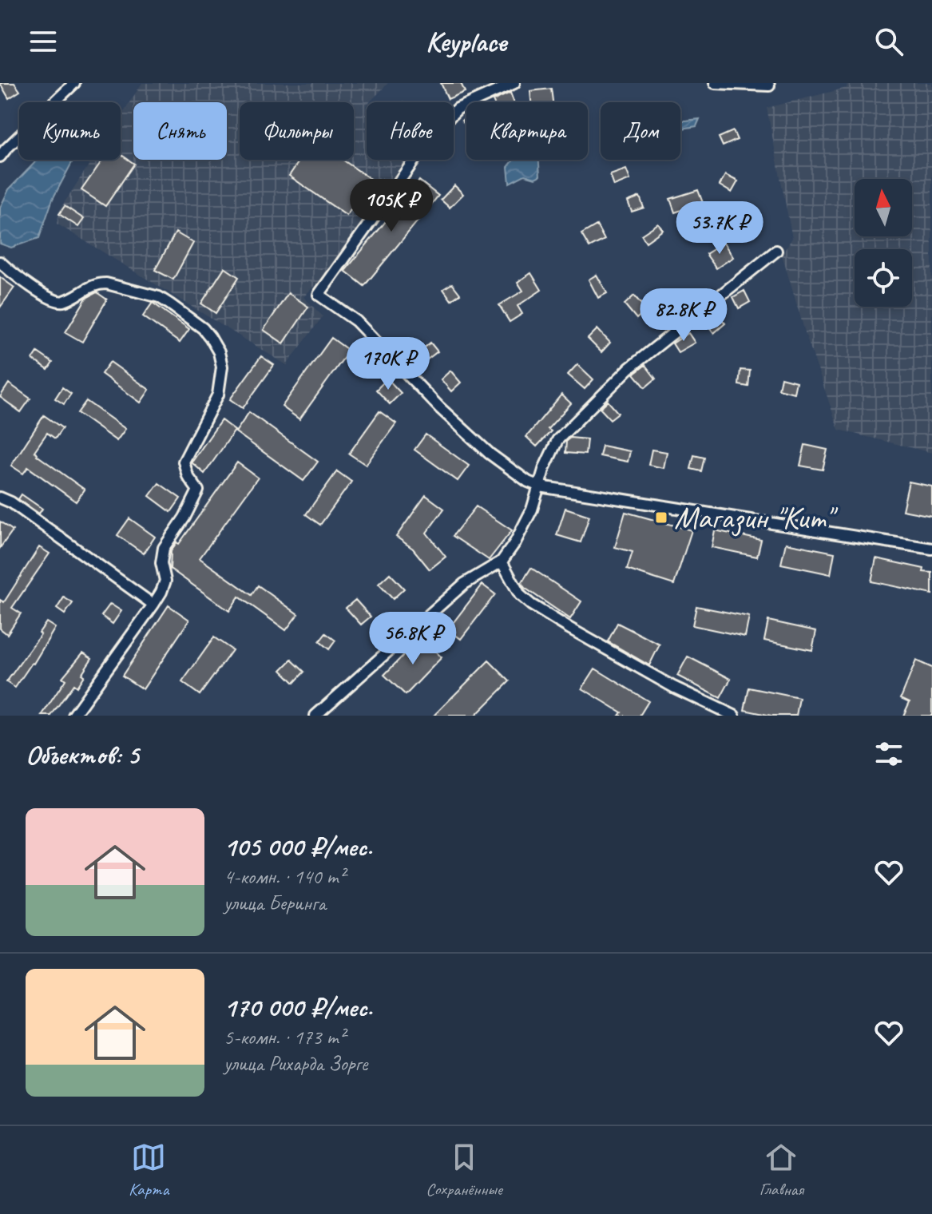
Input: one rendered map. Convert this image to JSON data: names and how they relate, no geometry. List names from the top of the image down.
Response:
{
  "places": {
    "transit": ["Магазин \"Кит\""]
  },
  "north": "top",
  "page": {
    "header": "Keyplace",
    "chip": [
      "Купить",
      "Снять",
      "Фильтры",
      "Новое",
      "Квартира",
      "Дом"
    ],
    "price": [
      "105K ₽",
      "53.7K ₽",
      "82.8K ₽",
      "170K ₽",
      "56.8K ₽"
    ],
    "heading": "Объектов: 5",
    "list": [
      {
        "name": "105 000 ₽/мес.",
        "note": "4-комн. · 140 m² · улица Беринга"
      },
      {
        "name": "170 000 ₽/мес.",
        "note": "5-комн. · 173 m² · улица Рихарда Зорге"
      }
    ],
    "tabs": ["Карта", "Сохранённые", "Главная"]
  }
}
